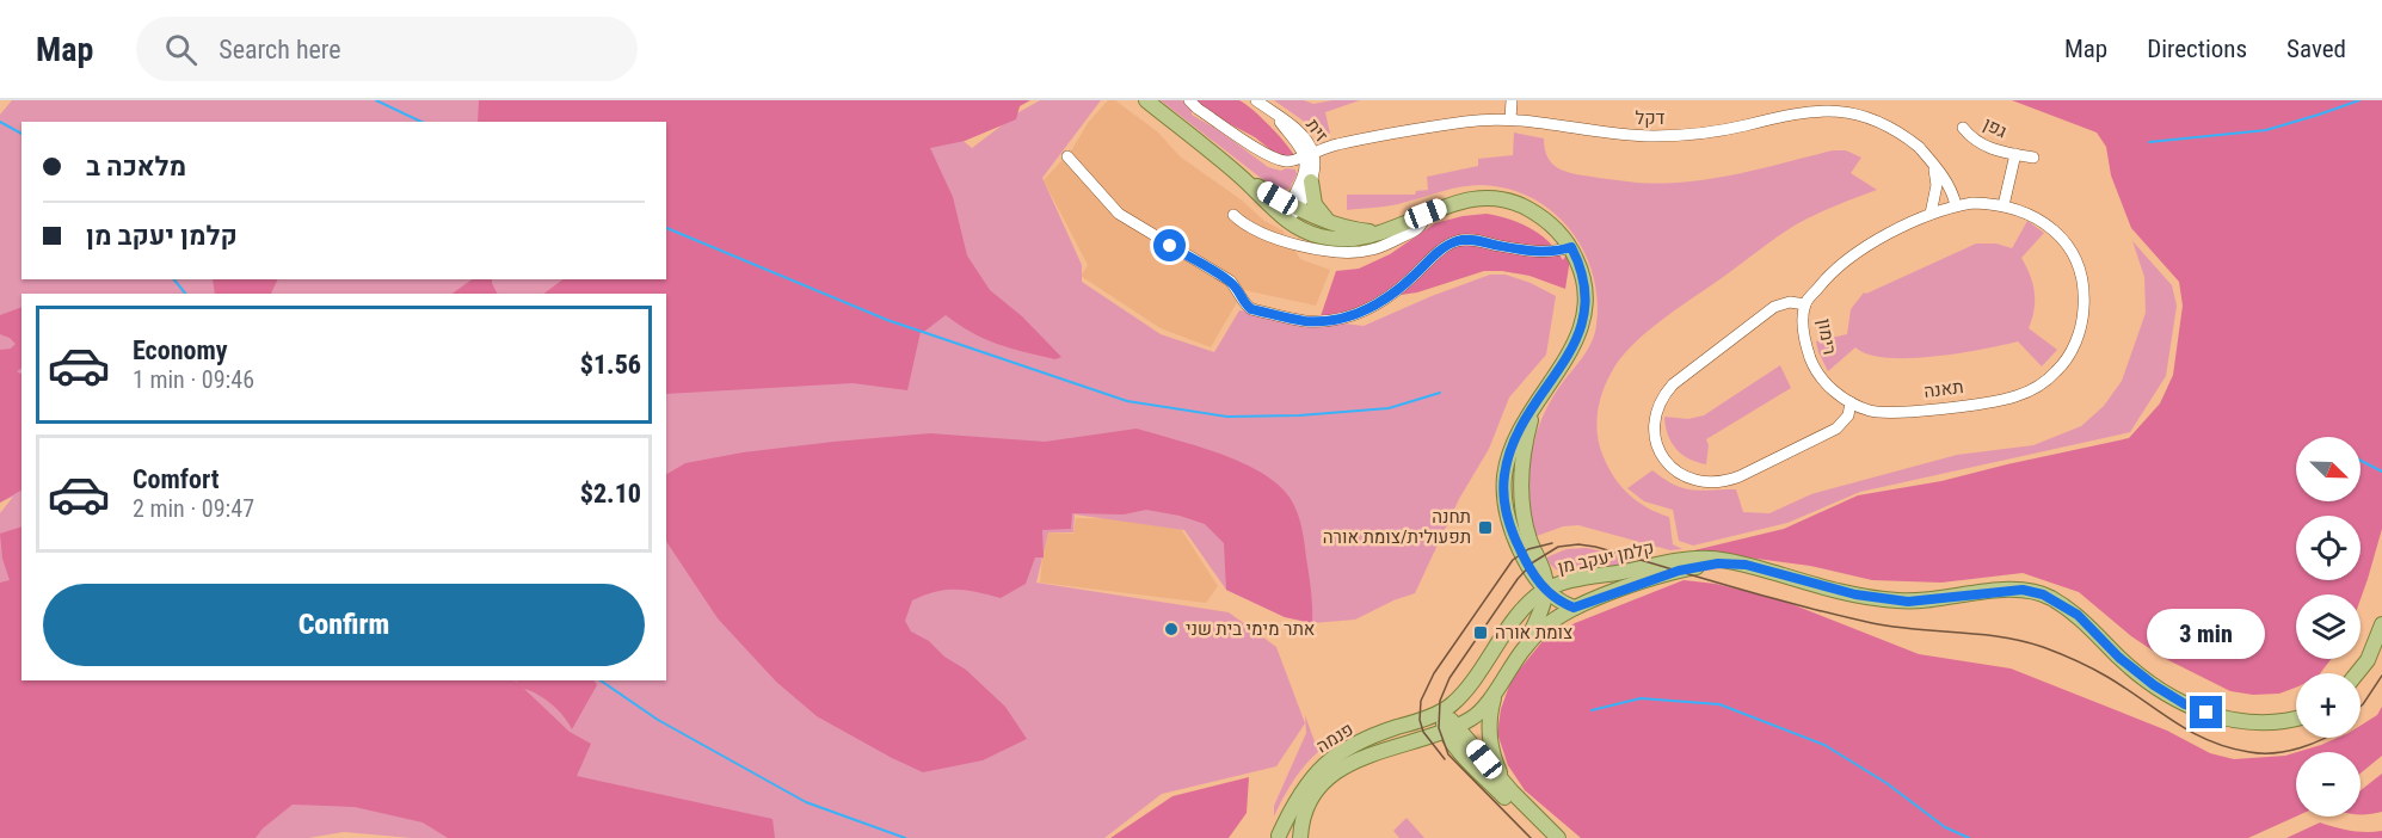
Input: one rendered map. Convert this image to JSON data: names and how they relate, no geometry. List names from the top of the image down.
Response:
{
  "streets": {
    "main road": ["קלמן יעקב מן", "פנמה"],
    "street": [
      "דקל",
      "גפן",
      "זית",
      "רימון",
      "תאנה"
    ]
  },
  "crossings": [
    ["דקל", "גפן"],
    ["דקל", "זית"],
    ["דקל", "רימון"],
    ["דקל", "תאנה"],
    ["גפן", "רימון"],
    ["גפן", "תאנה"],
    ["רימון", "תאנה"],
    ["קלמן יעקב מן", "פנמה"]
  ],
  "places": {
    "transit": ["תחנה תפעולית/צומת אורה", "צומת אורה"],
    "other": ["אתר מימי בית שני"]
  },
  "north": "bottom right",
  "page": {
    "header": "Map",
    "search": "Search here",
    "nav": ["Map", "Directions", "Saved"],
    "banner": ["מלאכה ב", "קלמן יעקב מן"],
    "list": [
      {
        "name": "Economy",
        "note": "1 min · 09:46",
        "value": "$1.56"
      },
      {
        "name": "Comfort",
        "note": "2 min · 09:47",
        "value": "$2.10"
      }
    ],
    "map_buttons": ["+", "−"],
    "buttons": "Confirm",
    "bubble": "3 min"
  }
}
